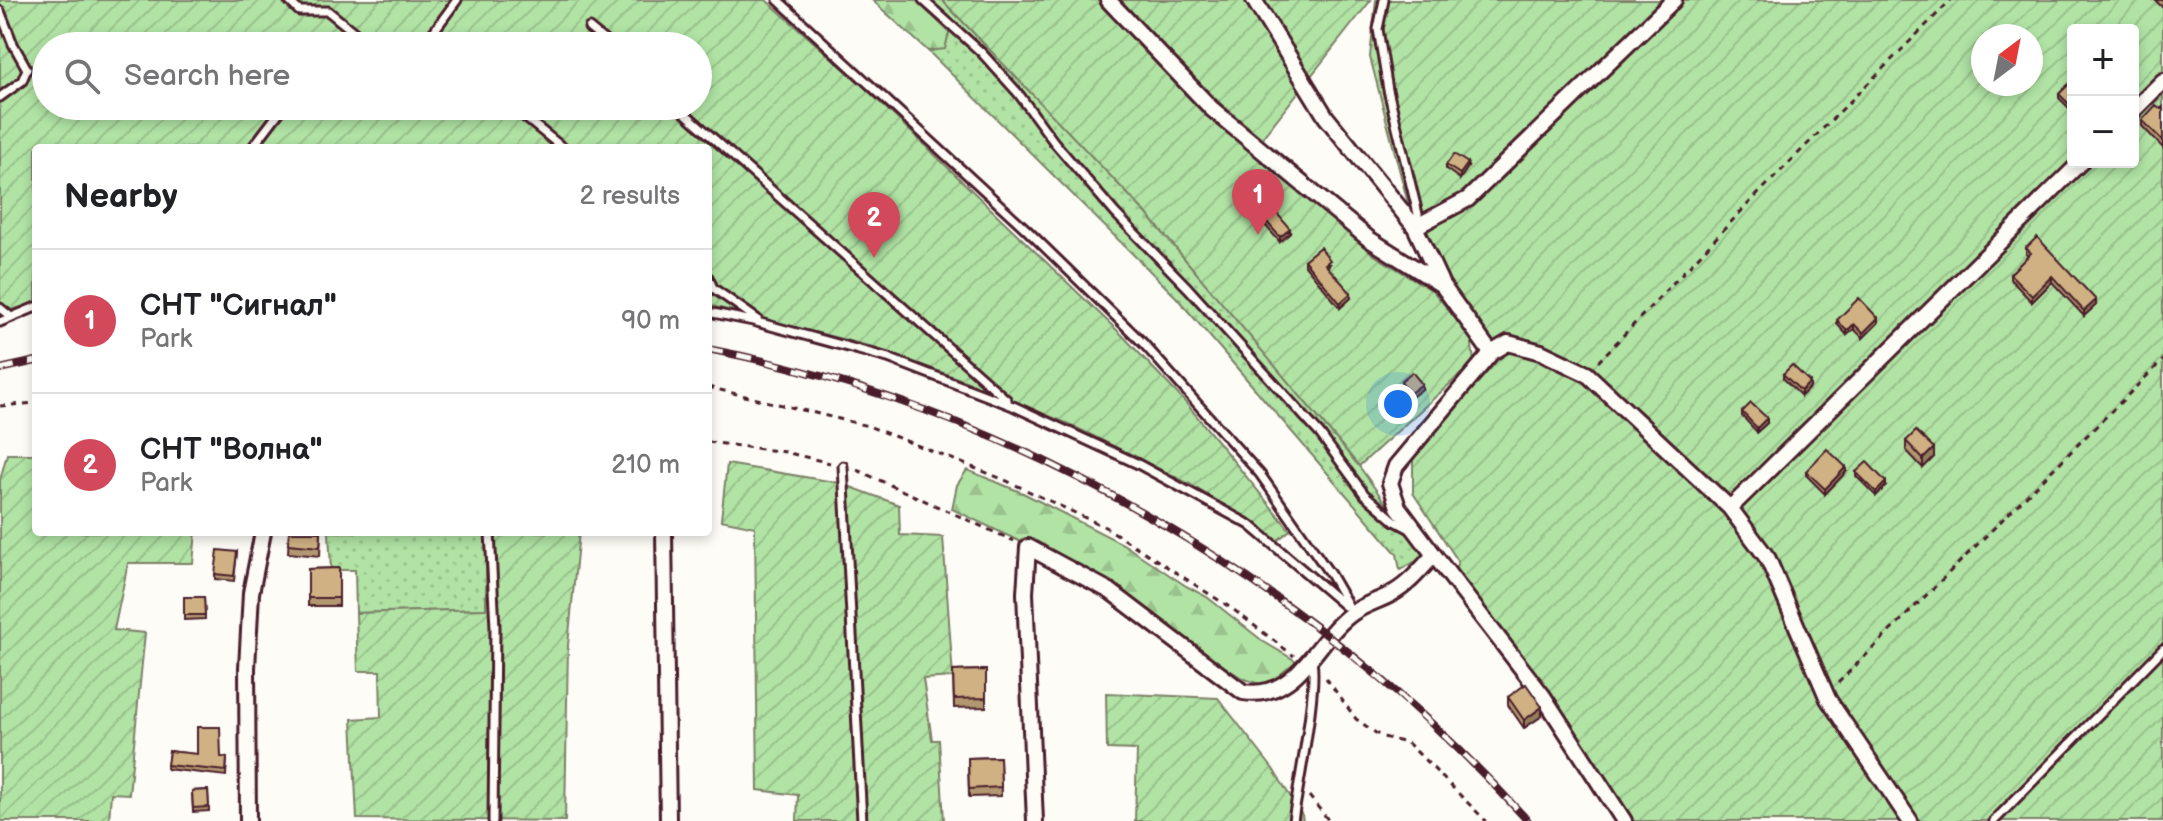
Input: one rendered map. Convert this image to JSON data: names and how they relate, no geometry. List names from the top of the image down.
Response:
{
  "north": "top right",
  "page": {
    "map_buttons": ["+", "−"],
    "search": "Search here",
    "heading": ["Nearby", "2 results"],
    "pins": ["1", "2"],
    "list": [
      {
        "mark": "1",
        "name": "СНТ \"Сигнал\"",
        "note": "Park",
        "value": "90 m"
      },
      {
        "mark": "2",
        "name": "СНТ \"Волна\"",
        "note": "Park",
        "value": "210 m"
      }
    ]
  }
}
